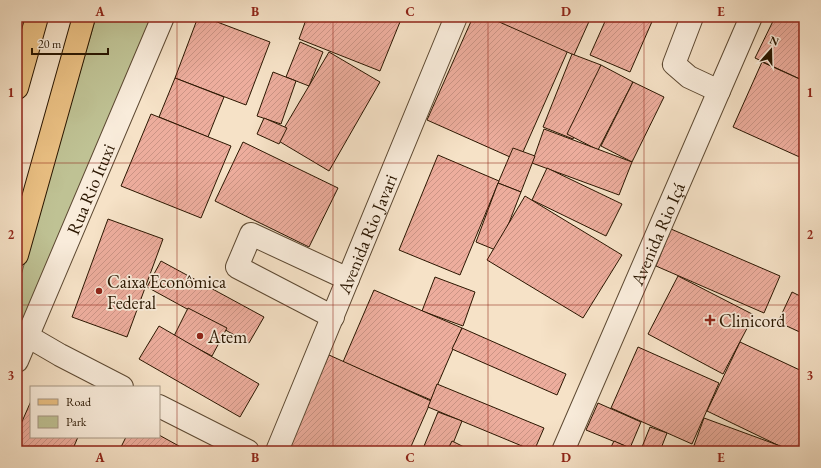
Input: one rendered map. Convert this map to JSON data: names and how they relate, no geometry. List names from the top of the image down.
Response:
{
  "streets": {
    "street": ["Rua Rio Ituxi", "Avenida Rio Javari", "Avenida Rio Içá"]
  },
  "places": {
    "other": ["Caixa Econômica Federal", "Atem"],
    "health": ["Clinicord"]
  },
  "legend": ["Road", "Park"],
  "scale_bar": "20 m",
  "north": "top",
  "grid": {
    "columns": [
      "A",
      "B",
      "C",
      "D",
      "E"
    ],
    "rows": ["1", "2", "3"]
  }
}
